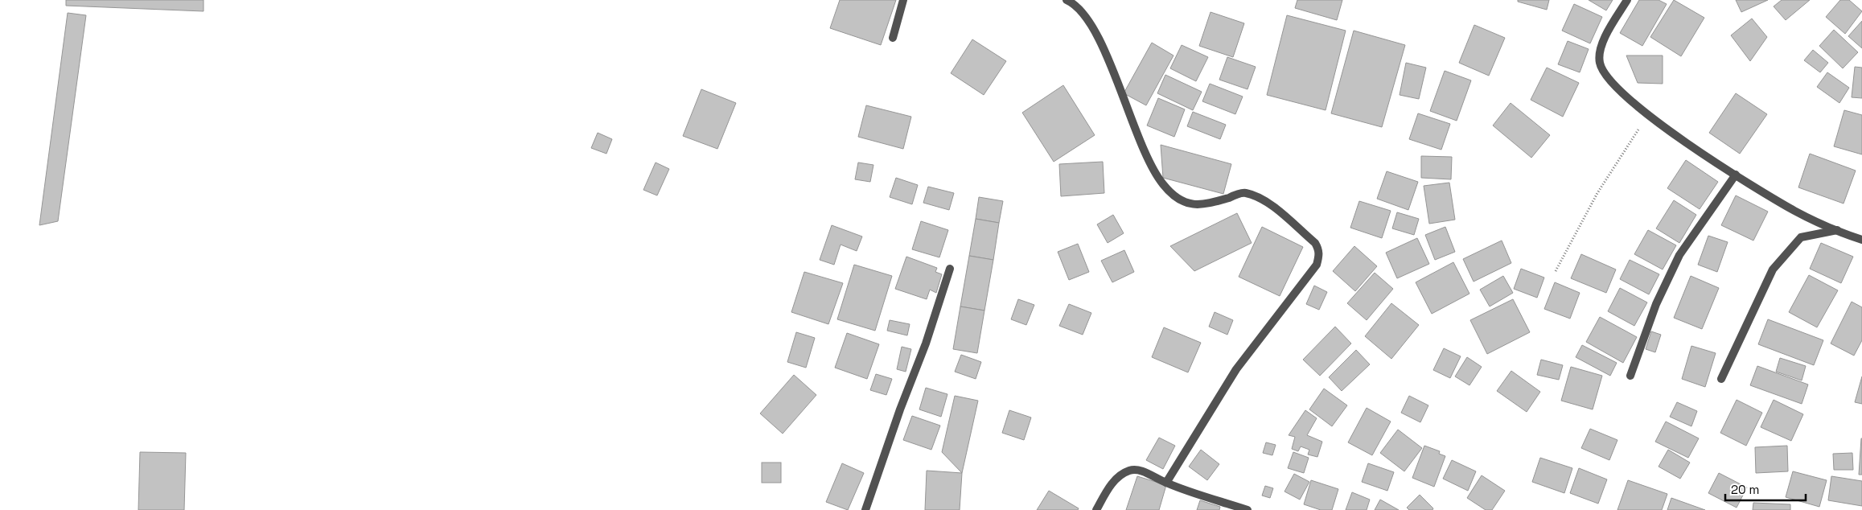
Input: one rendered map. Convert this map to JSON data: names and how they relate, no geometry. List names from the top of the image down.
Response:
{
  "scale_bar": "20 m"
}
